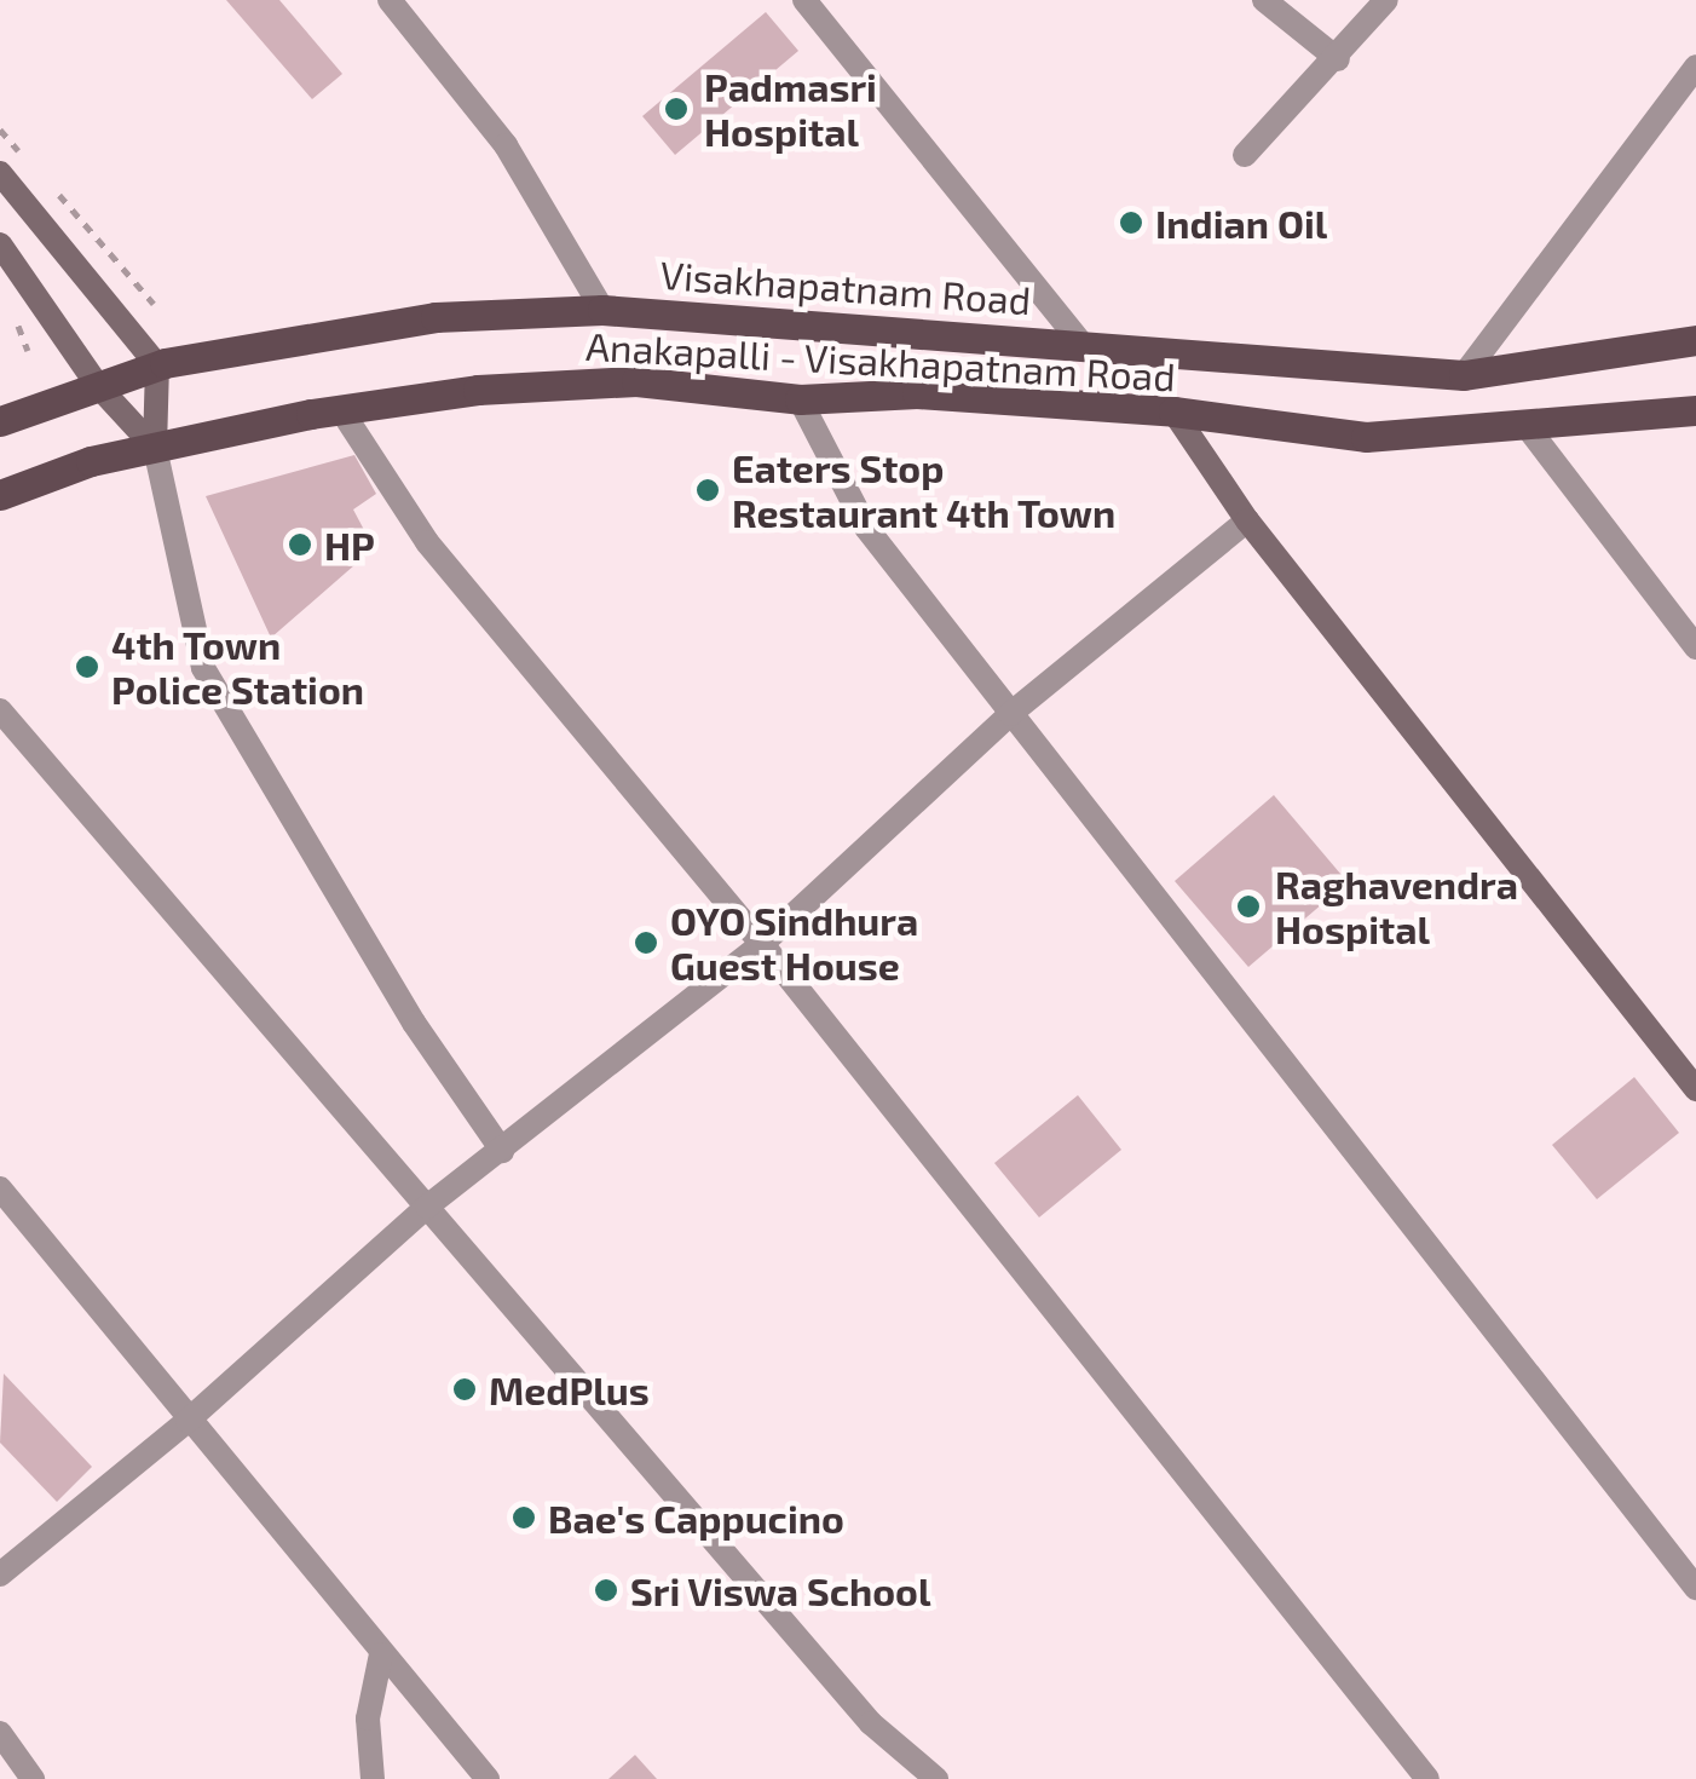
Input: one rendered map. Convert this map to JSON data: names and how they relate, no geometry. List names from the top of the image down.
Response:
{
  "streets": {
    "main road": ["Visakhapatnam Road", "Anakapalli - Visakhapatnam Road"]
  },
  "places": [
    "Padmasri Hospital",
    "Indian Oil",
    "Eaters Stop Restaurant 4th Town",
    "HP",
    "4th Town Police Station",
    "Raghavendra Hospital",
    "OYO Sindhura Guest House",
    "MedPlus",
    "Bae's Cappucino",
    "Sri Viswa School"
  ]
}
